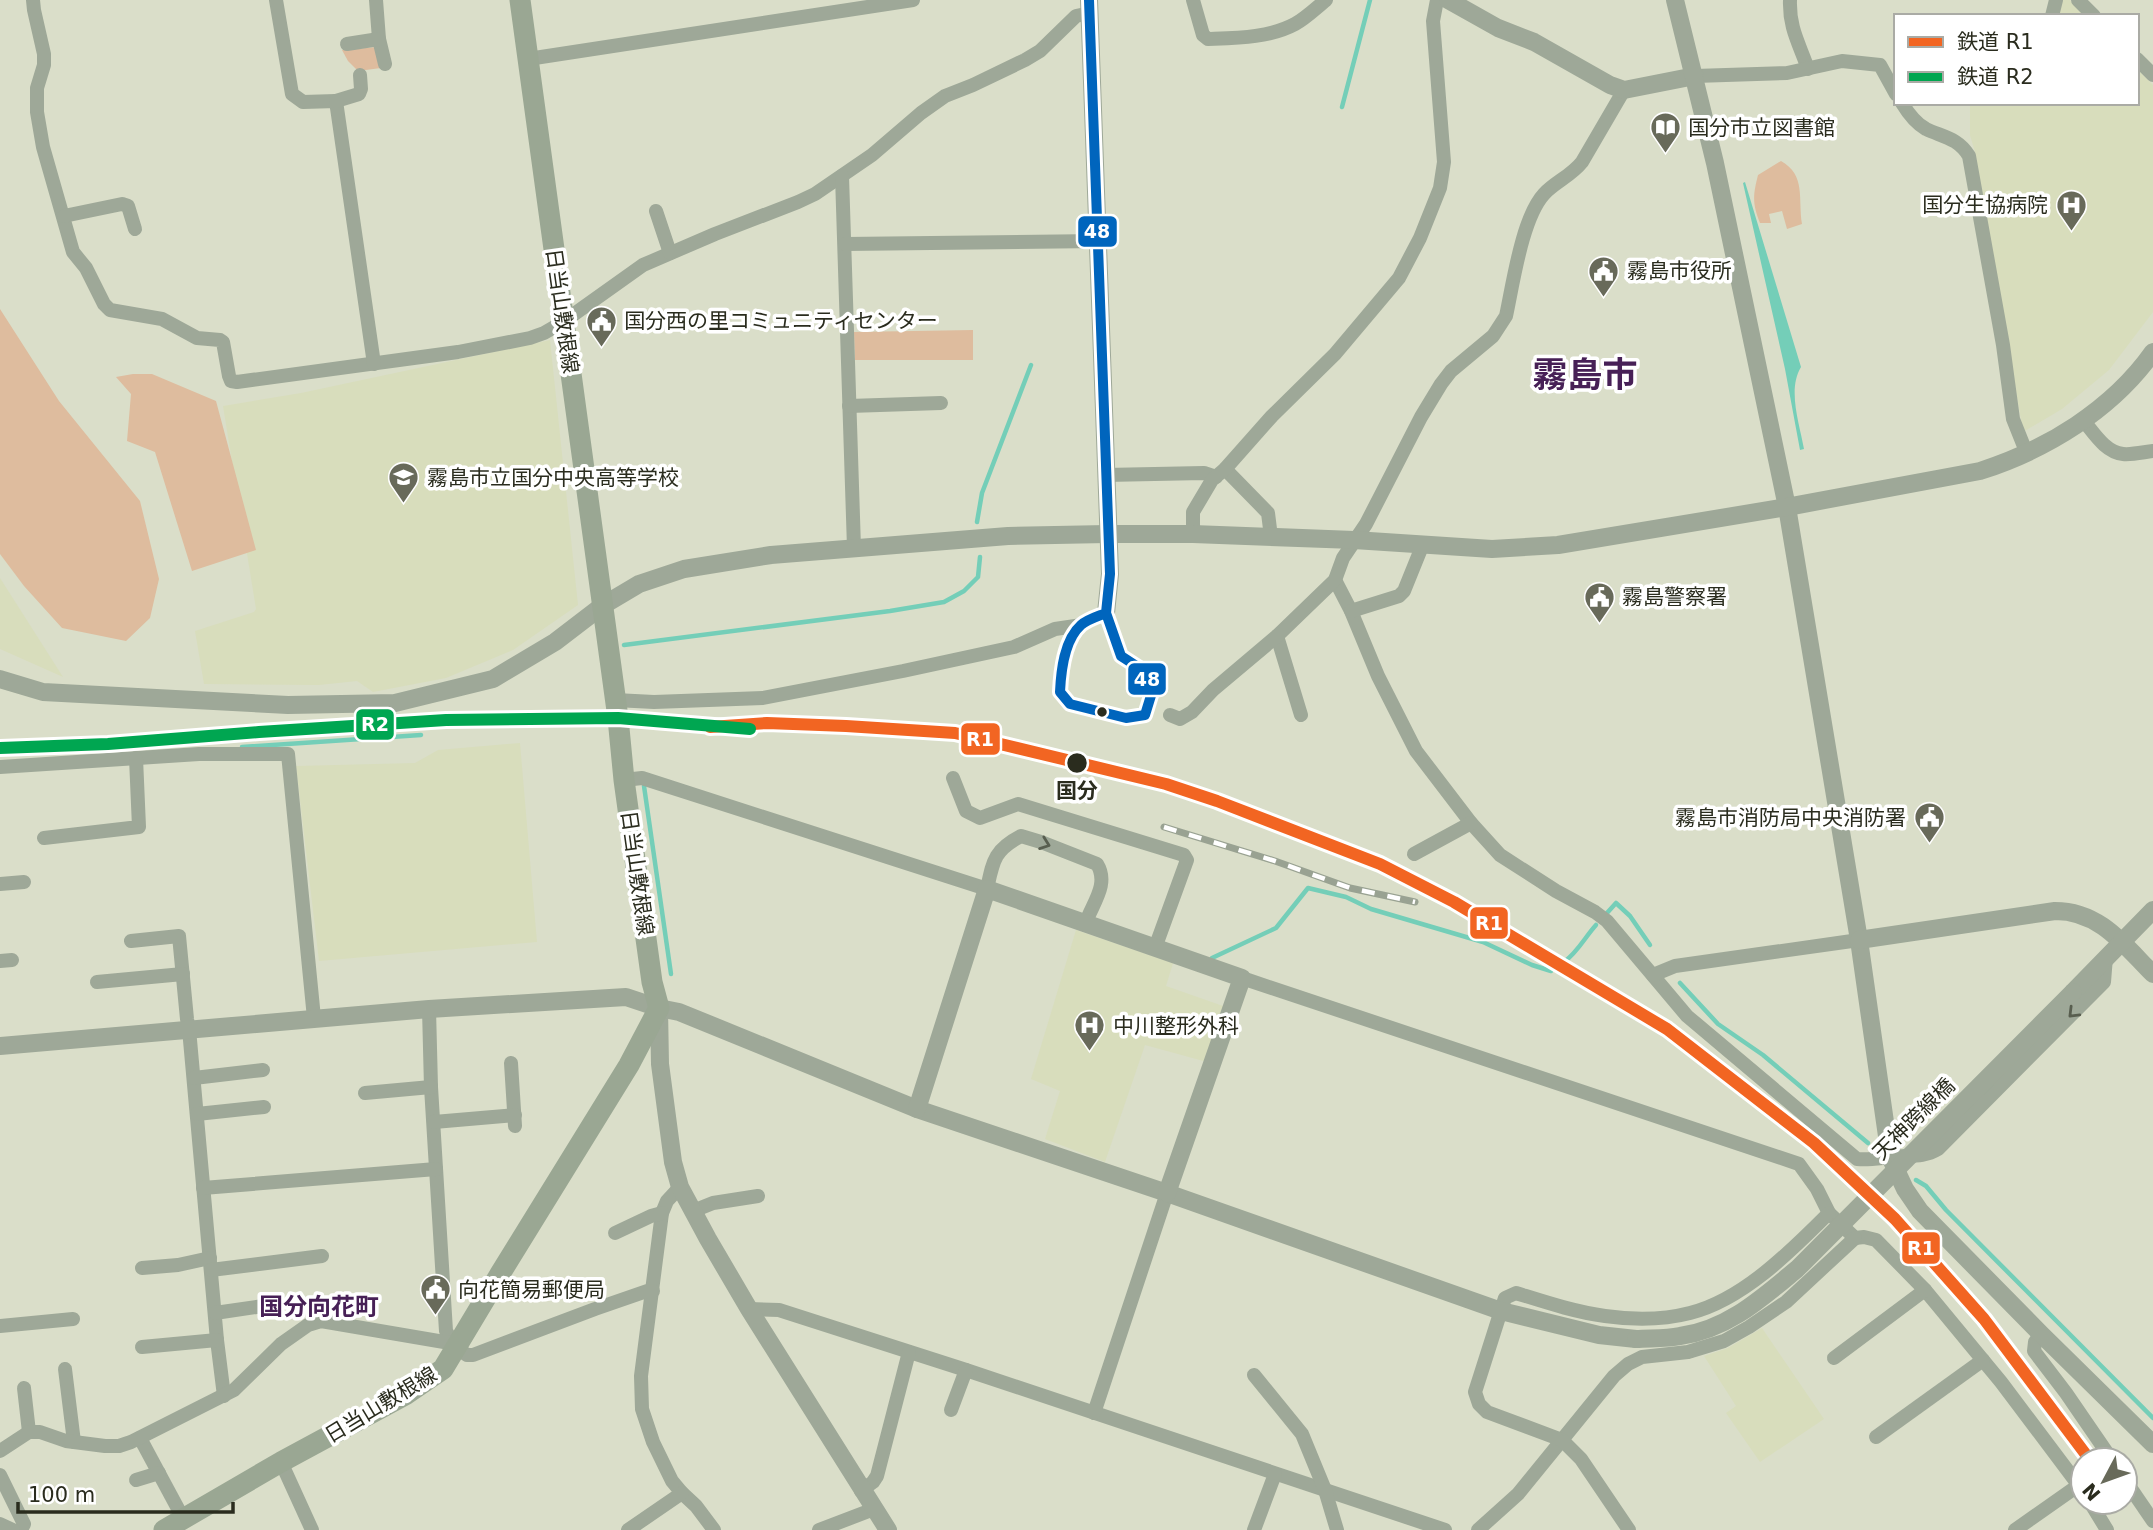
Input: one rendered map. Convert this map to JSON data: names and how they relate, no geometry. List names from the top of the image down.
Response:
{
  "streets": {
    "main road": ["日当山敷根線"],
    "street": ["天神跨線橋"]
  },
  "crossings": [
    ["日当山敷根線", "天神跨線橋"]
  ],
  "districts": ["霧島市", "国分向花町"],
  "places": {
    "library": ["国分市立図書館"],
    "hospital": ["国分生協病院", "中川整形外科"],
    "public building": [
      "霧島市役所",
      "国分西の里コミュニティセンター",
      "霧島警察署",
      "霧島市消防局中央消防署",
      "向花簡易郵便局"
    ],
    "school or university": ["霧島市立国分中央高等学校"],
    "other": ["国分"]
  },
  "lines": ["transit line 48", "rail line R2", "rail line R1"],
  "legend": ["鉄道 R1", "鉄道 R2"],
  "scale_bar": "100 m",
  "north": "bottom left"
}
